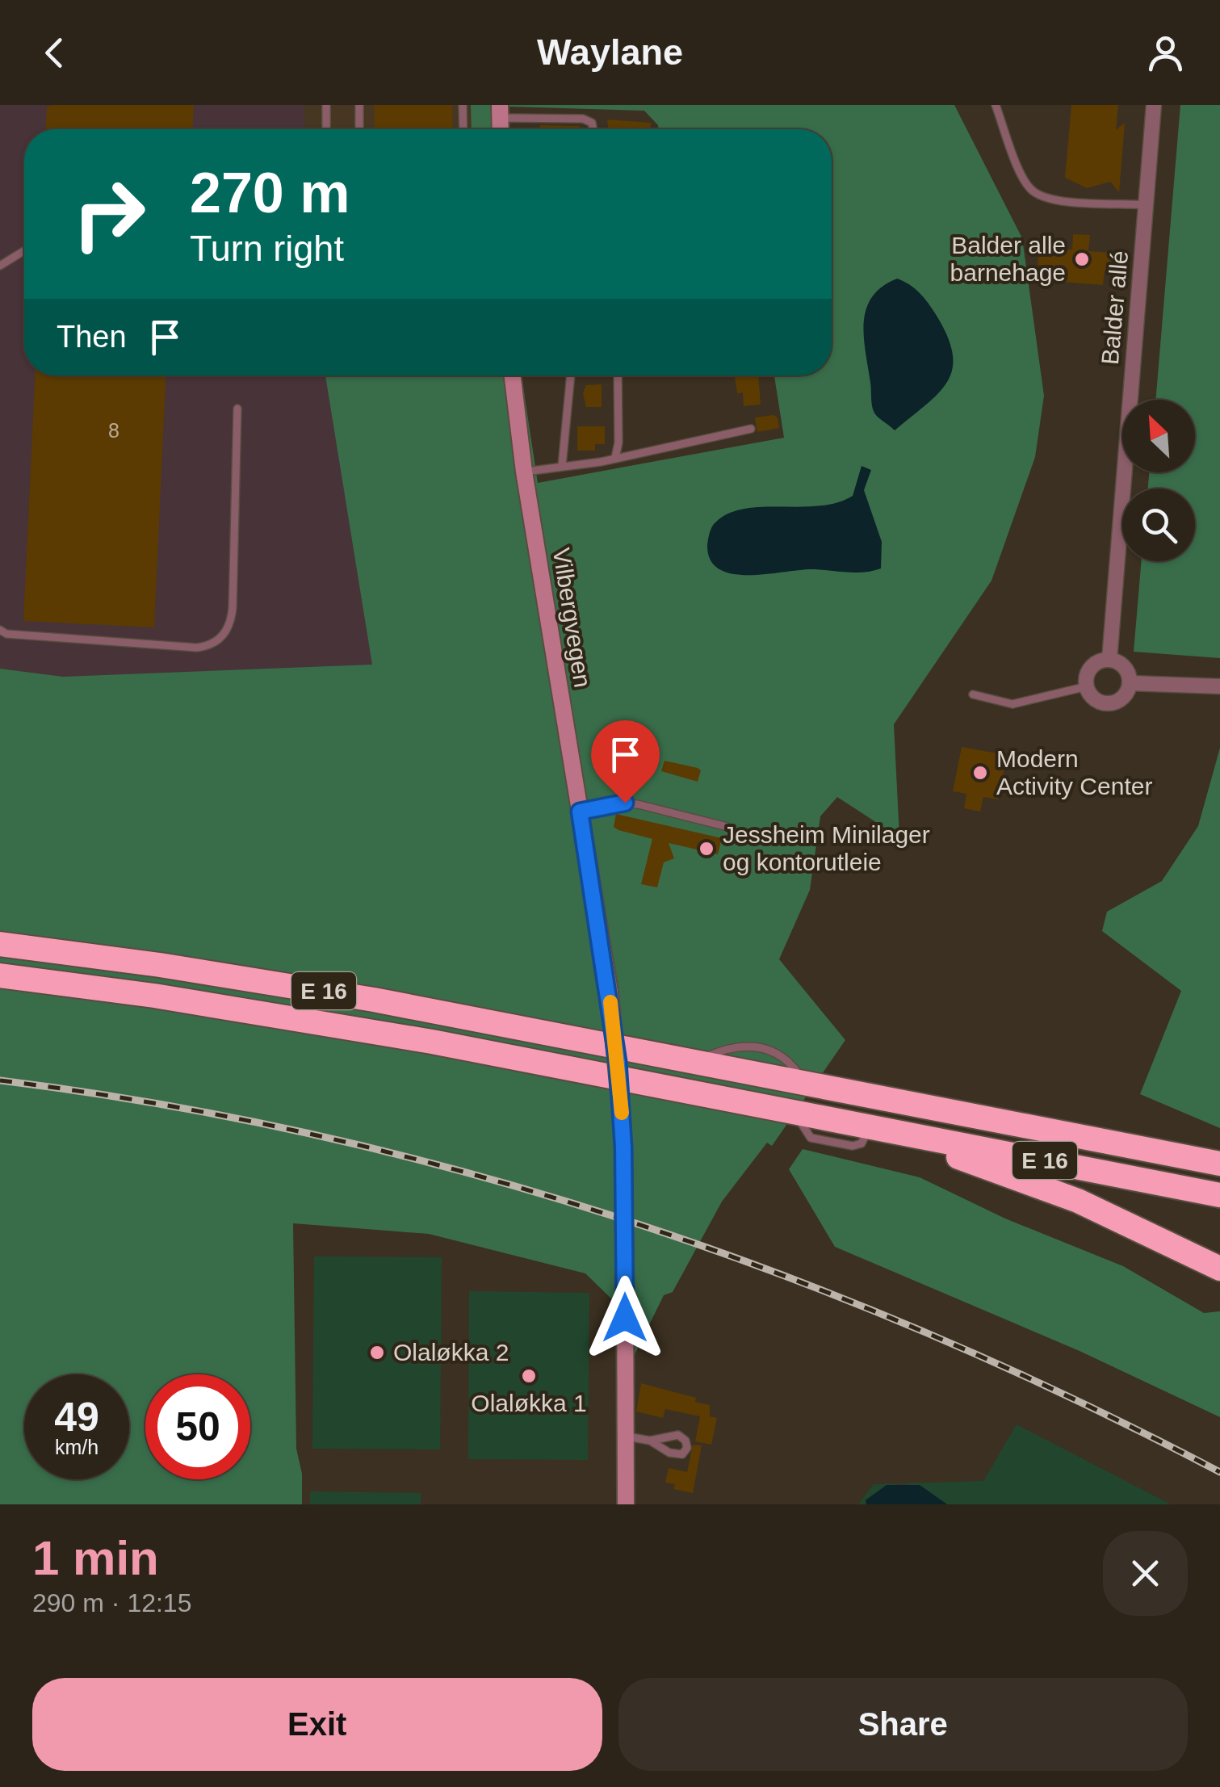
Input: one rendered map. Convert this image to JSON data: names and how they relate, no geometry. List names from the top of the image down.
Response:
{
  "streets": {
    "highway": ["E 16"],
    "main road": ["Vilbergvegen"],
    "street": ["Balder allé"]
  },
  "places": [
    "Balder alle barnehage",
    "Modern Activity Center",
    "Jessheim Minilager og kontorutleie",
    "Olaløkka 2",
    "Olaløkka 1"
  ],
  "house_numbers": ["8"],
  "north": "top left",
  "page": {
    "header": "Waylane",
    "turn": ["270 m", "Turn right"],
    "then": "Then",
    "speed": "49 km/h",
    "limit": "50",
    "heading": ["1 min", "290 m · 12:15"],
    "buttons": ["Exit", "Share"]
  }
}
